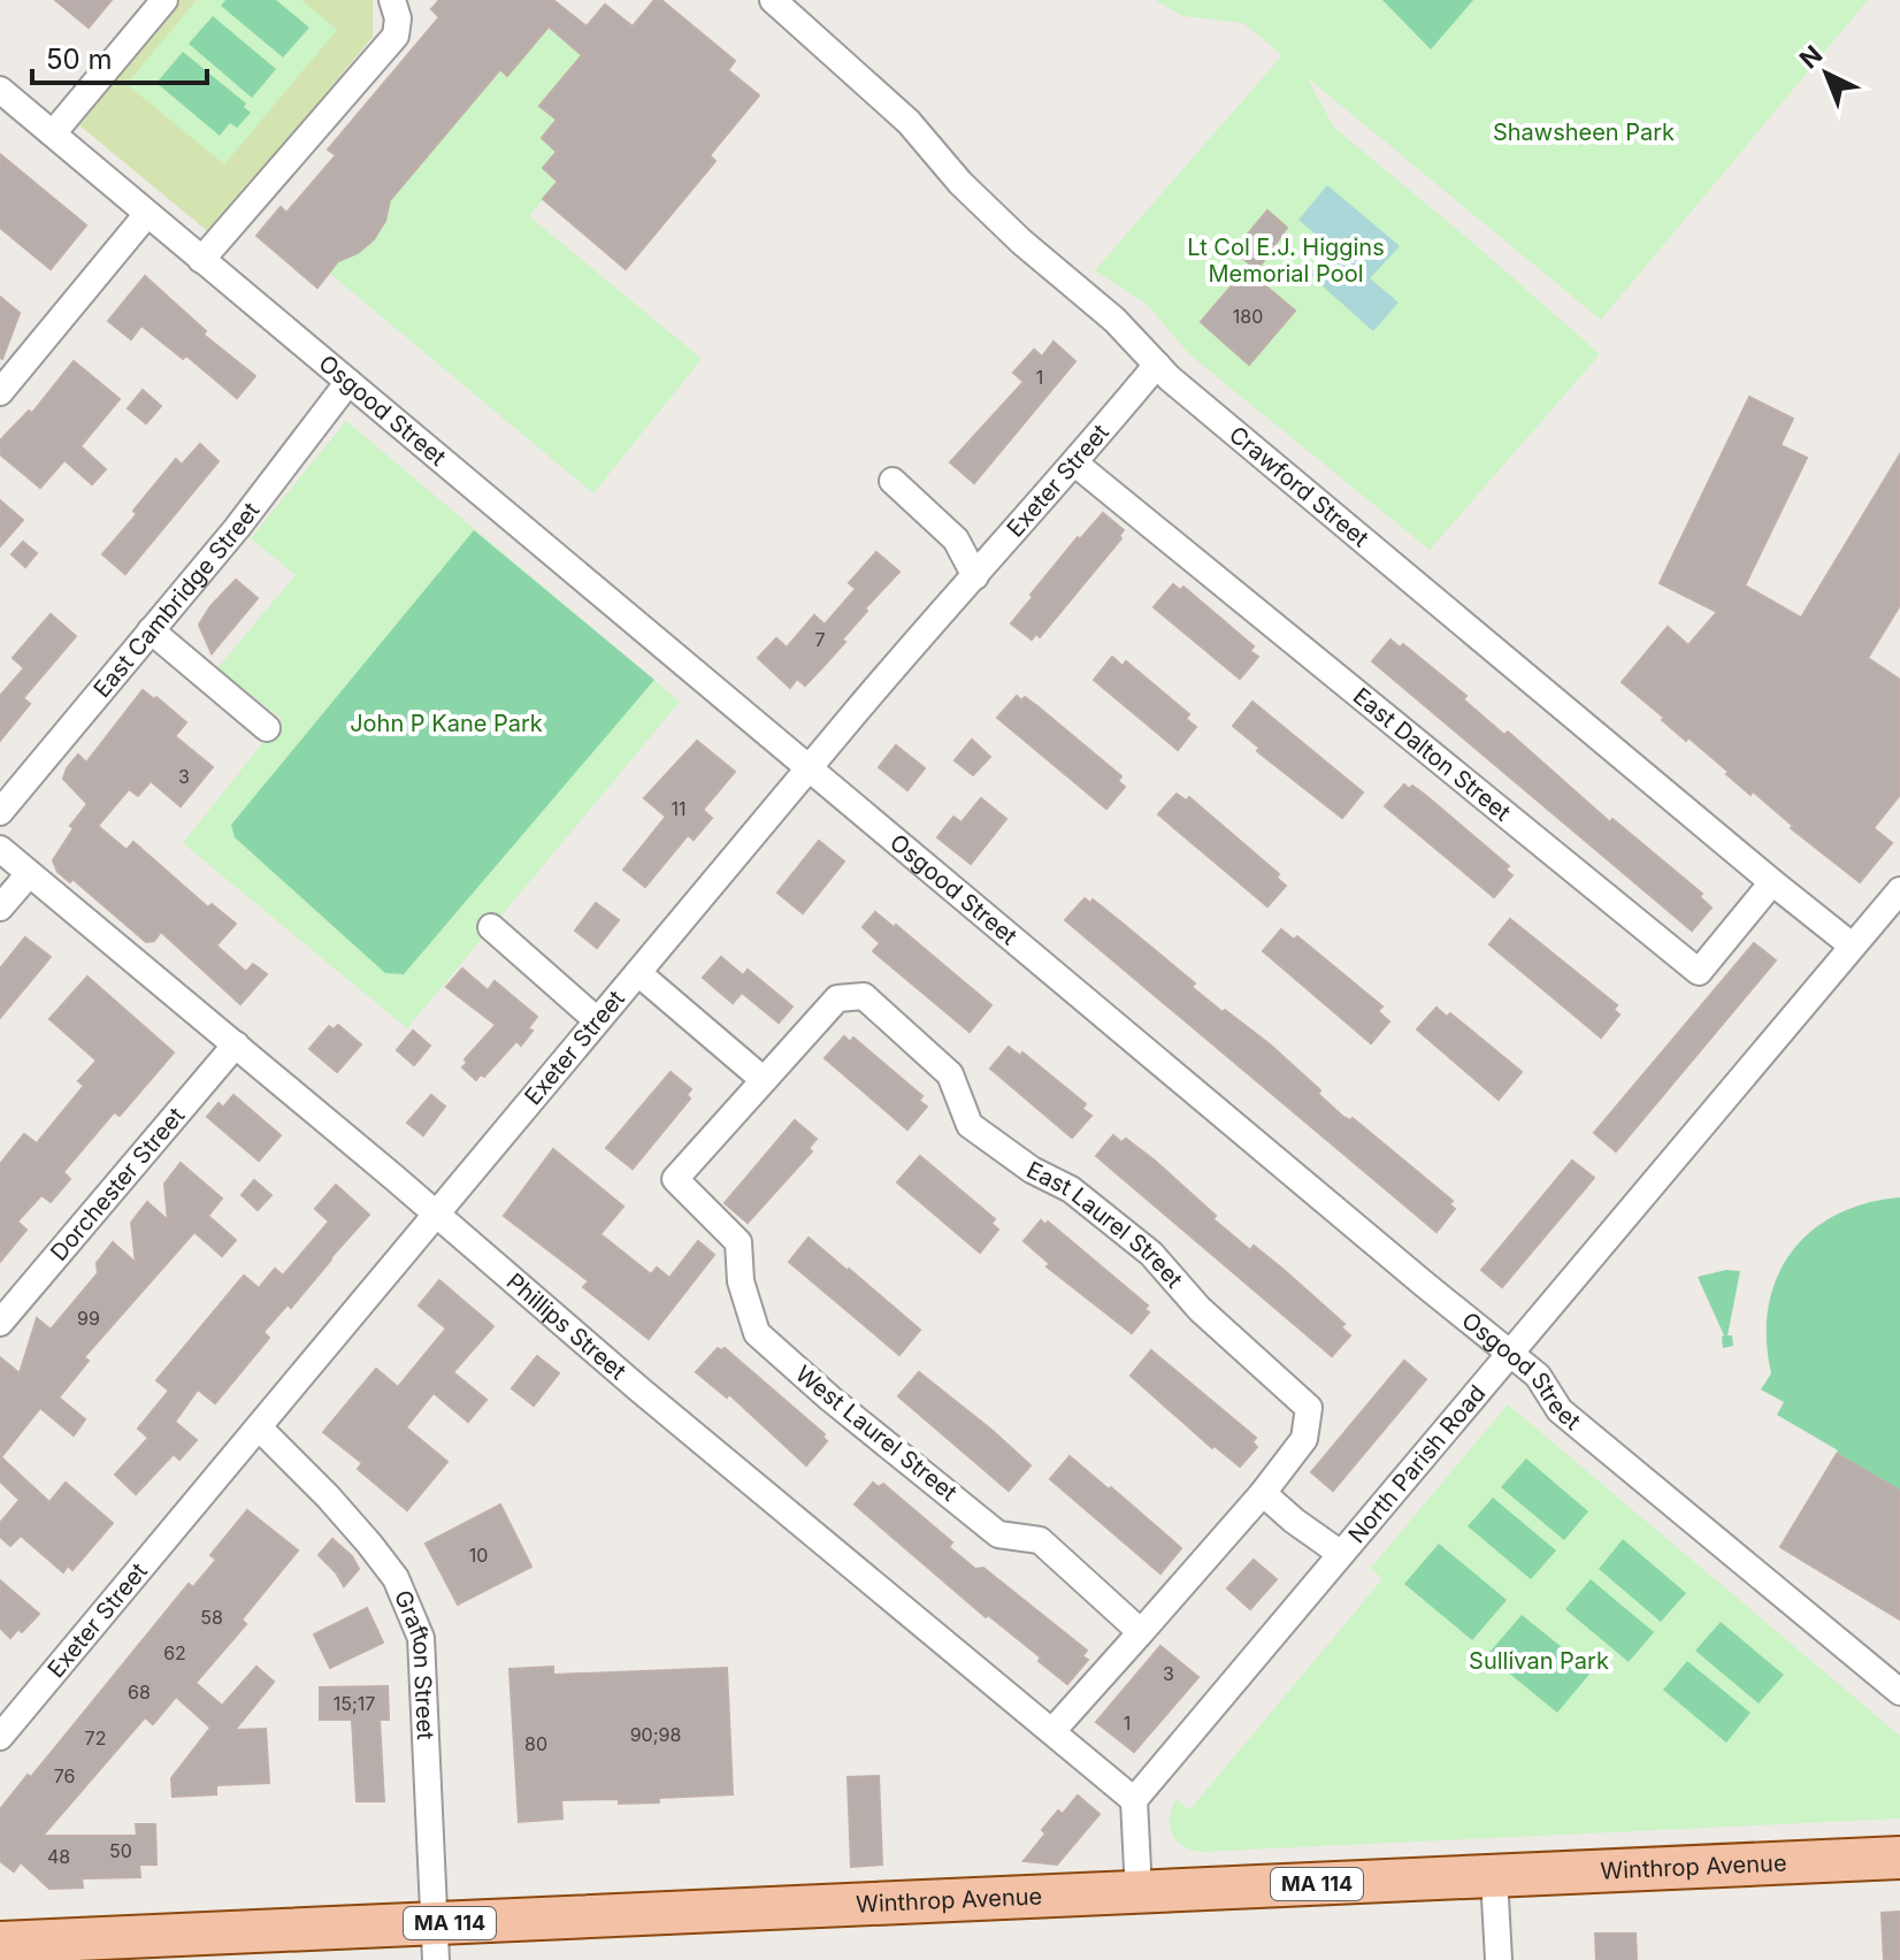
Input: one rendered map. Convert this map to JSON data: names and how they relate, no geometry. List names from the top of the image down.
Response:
{
  "streets": {
    "main road": ["Winthrop Avenue", "MA 114"],
    "street": [
      "Osgood Street",
      "Exeter Street",
      "Crawford Street",
      "East Cambridge Street",
      "East Dalton Street",
      "Dorchester Street",
      "East Laurel Street",
      "Phillips Street",
      "West Laurel Street",
      "North Parish Road",
      "Grafton Street"
    ]
  },
  "crossings": [
    ["Osgood Street", "Exeter Street"],
    ["Osgood Street", "East Cambridge Street"],
    ["Osgood Street", "North Parish Road"],
    ["Exeter Street", "Crawford Street"],
    ["Exeter Street", "East Dalton Street"],
    ["Exeter Street", "Phillips Street"],
    ["Exeter Street", "Grafton Street"],
    ["Crawford Street", "East Dalton Street"],
    ["Crawford Street", "North Parish Road"],
    ["Dorchester Street", "Phillips Street"],
    ["East Laurel Street", "West Laurel Street"],
    ["Phillips Street", "North Parish Road"],
    ["Grafton Street", "Winthrop Avenue"]
  ],
  "parks": [
    "Shawsheen Park",
    "Lt Col E.J. Higgins Memorial Pool",
    "John P Kane Park",
    "Sullivan Park"
  ],
  "house_numbers": [
    "180",
    "1",
    "7",
    "3",
    "11",
    "99",
    "10",
    "58",
    "62",
    "3",
    "68",
    "15;17",
    "1",
    "90;98",
    "72",
    "80",
    "76",
    "50",
    "48"
  ],
  "scale_bar": "50 m",
  "north": "top left"
}
